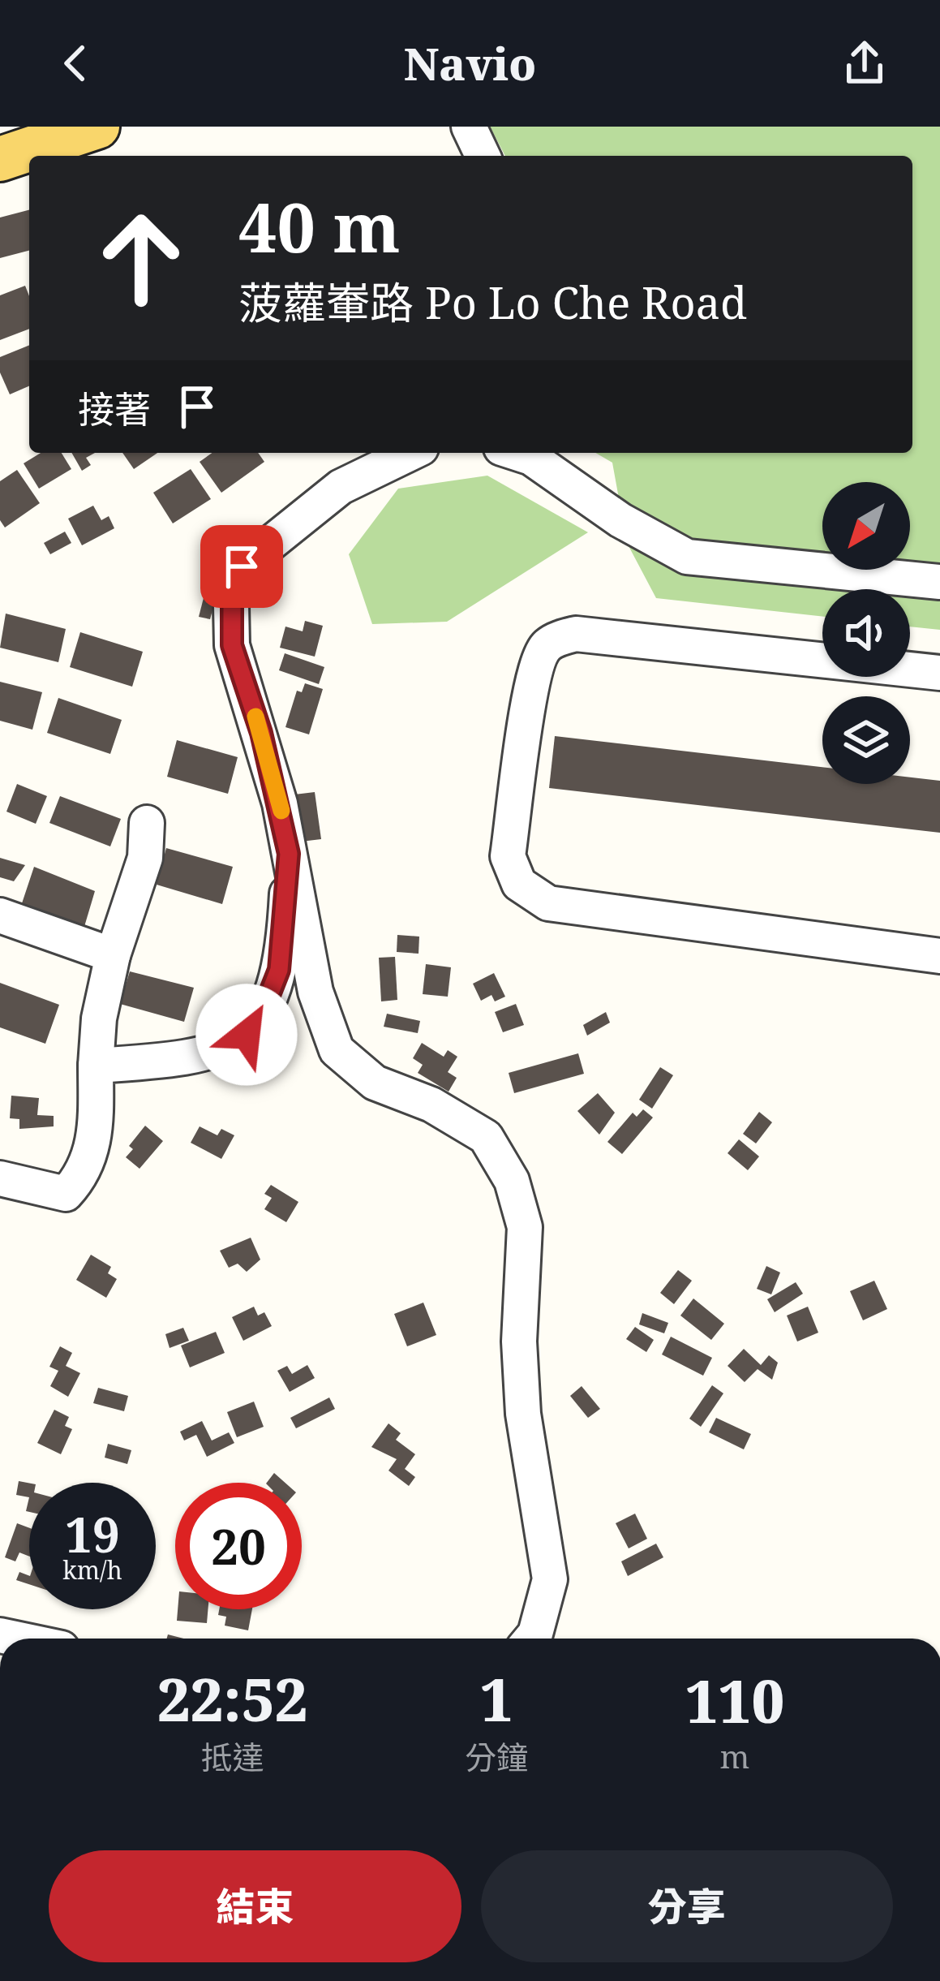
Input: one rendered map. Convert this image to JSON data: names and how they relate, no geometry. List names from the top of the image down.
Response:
{
  "north": "bottom left",
  "page": {
    "header": "Navio",
    "turn": ["40 m", "菠蘿輋路 Po Lo Che Road"],
    "then": "接著",
    "speed": "19 km/h",
    "limit": "20",
    "eta": [
      "22:52",
      "抵達",
      "1",
      "分鐘",
      "110",
      "m"
    ],
    "buttons": ["結束", "分享"]
  }
}
